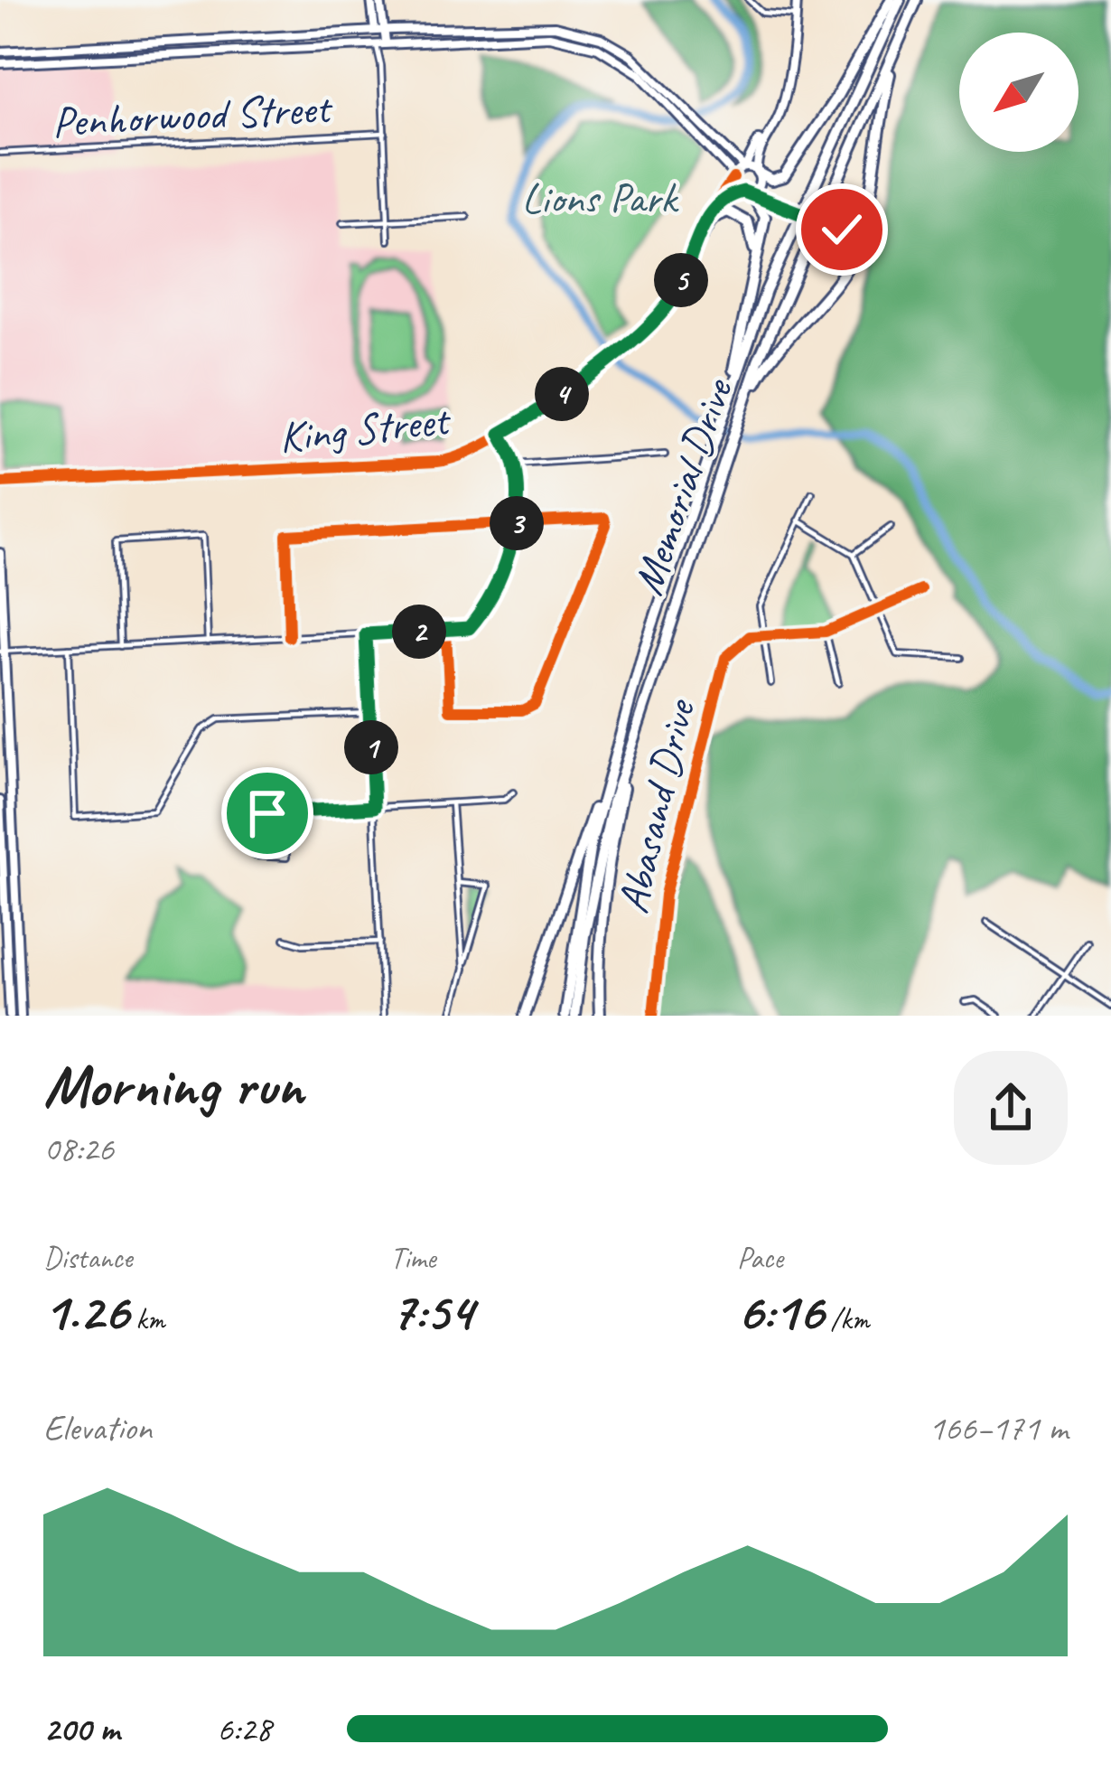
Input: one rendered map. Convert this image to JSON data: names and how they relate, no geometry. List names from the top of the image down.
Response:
{
  "streets": {
    "highway": ["Memorial Drive"],
    "main road": ["King Street", "Abasand Drive"],
    "street": ["Penhorwood Street"]
  },
  "parks": ["Lions Park"],
  "north": "bottom left",
  "page": {
    "pins": [
      "5",
      "4",
      "3",
      "2",
      "1"
    ],
    "heading": ["Morning run", "08:26"],
    "stats": [
      ["Distance", "1.26 km"],
      ["Time", "7:54"],
      ["Pace", "6:16 /km"]
    ],
    "chart": ["Elevation", "166–171 m"],
    "list": [
      {
        "name": "200 m",
        "note": "6:28"
      }
    ]
  }
}
